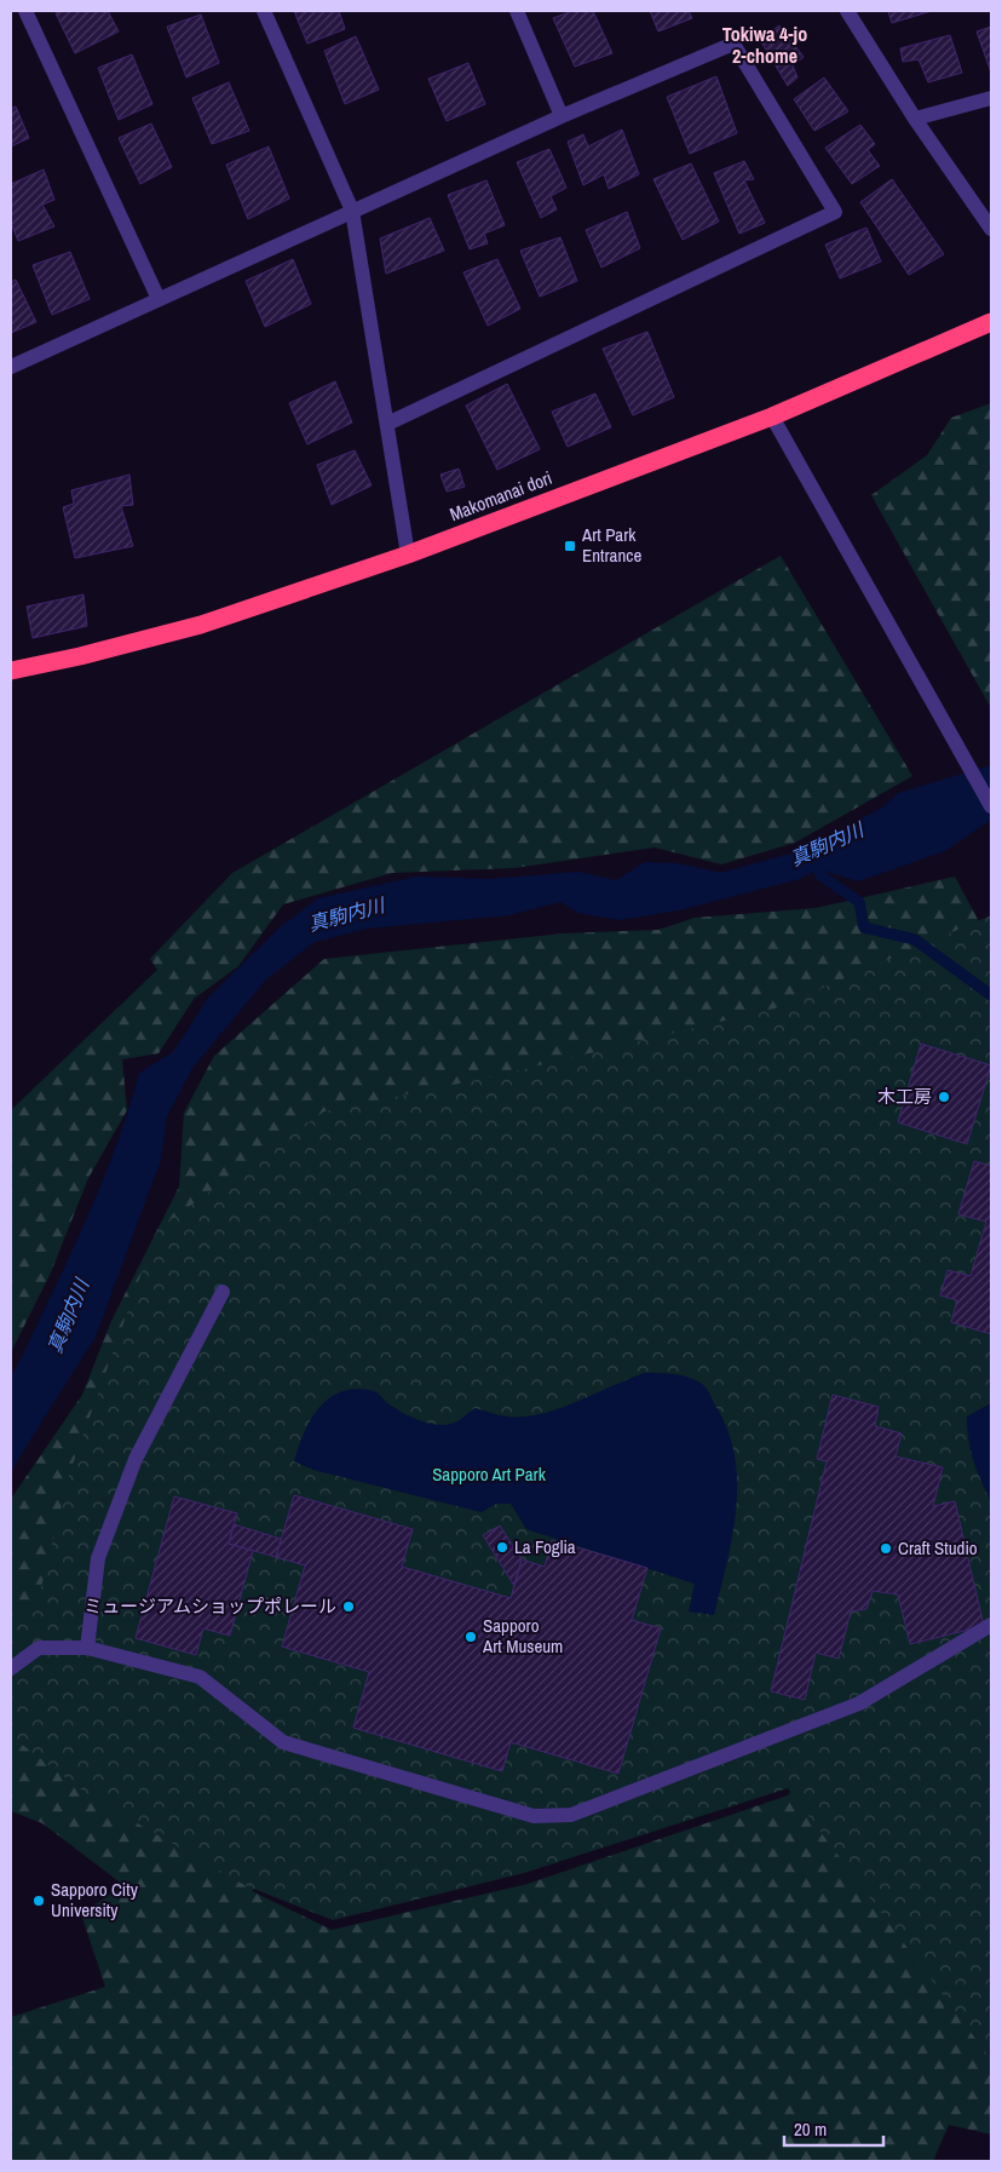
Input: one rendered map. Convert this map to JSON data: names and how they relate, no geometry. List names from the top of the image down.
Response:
{
  "streets": {
    "highway": ["Makomanai dori"]
  },
  "districts": ["Tokiwa 4-jo 2-chome"],
  "water": ["真駒内川"],
  "parks": ["Sapporo Art Park"],
  "places": {
    "transit": ["Art Park Entrance"],
    "other": [
      "木工房",
      "La Foglia",
      "Craft Studio",
      "ミュージアムショップポレール",
      "Sapporo Art Museum",
      "Sapporo City University"
    ]
  },
  "scale_bar": "20 m"
}
